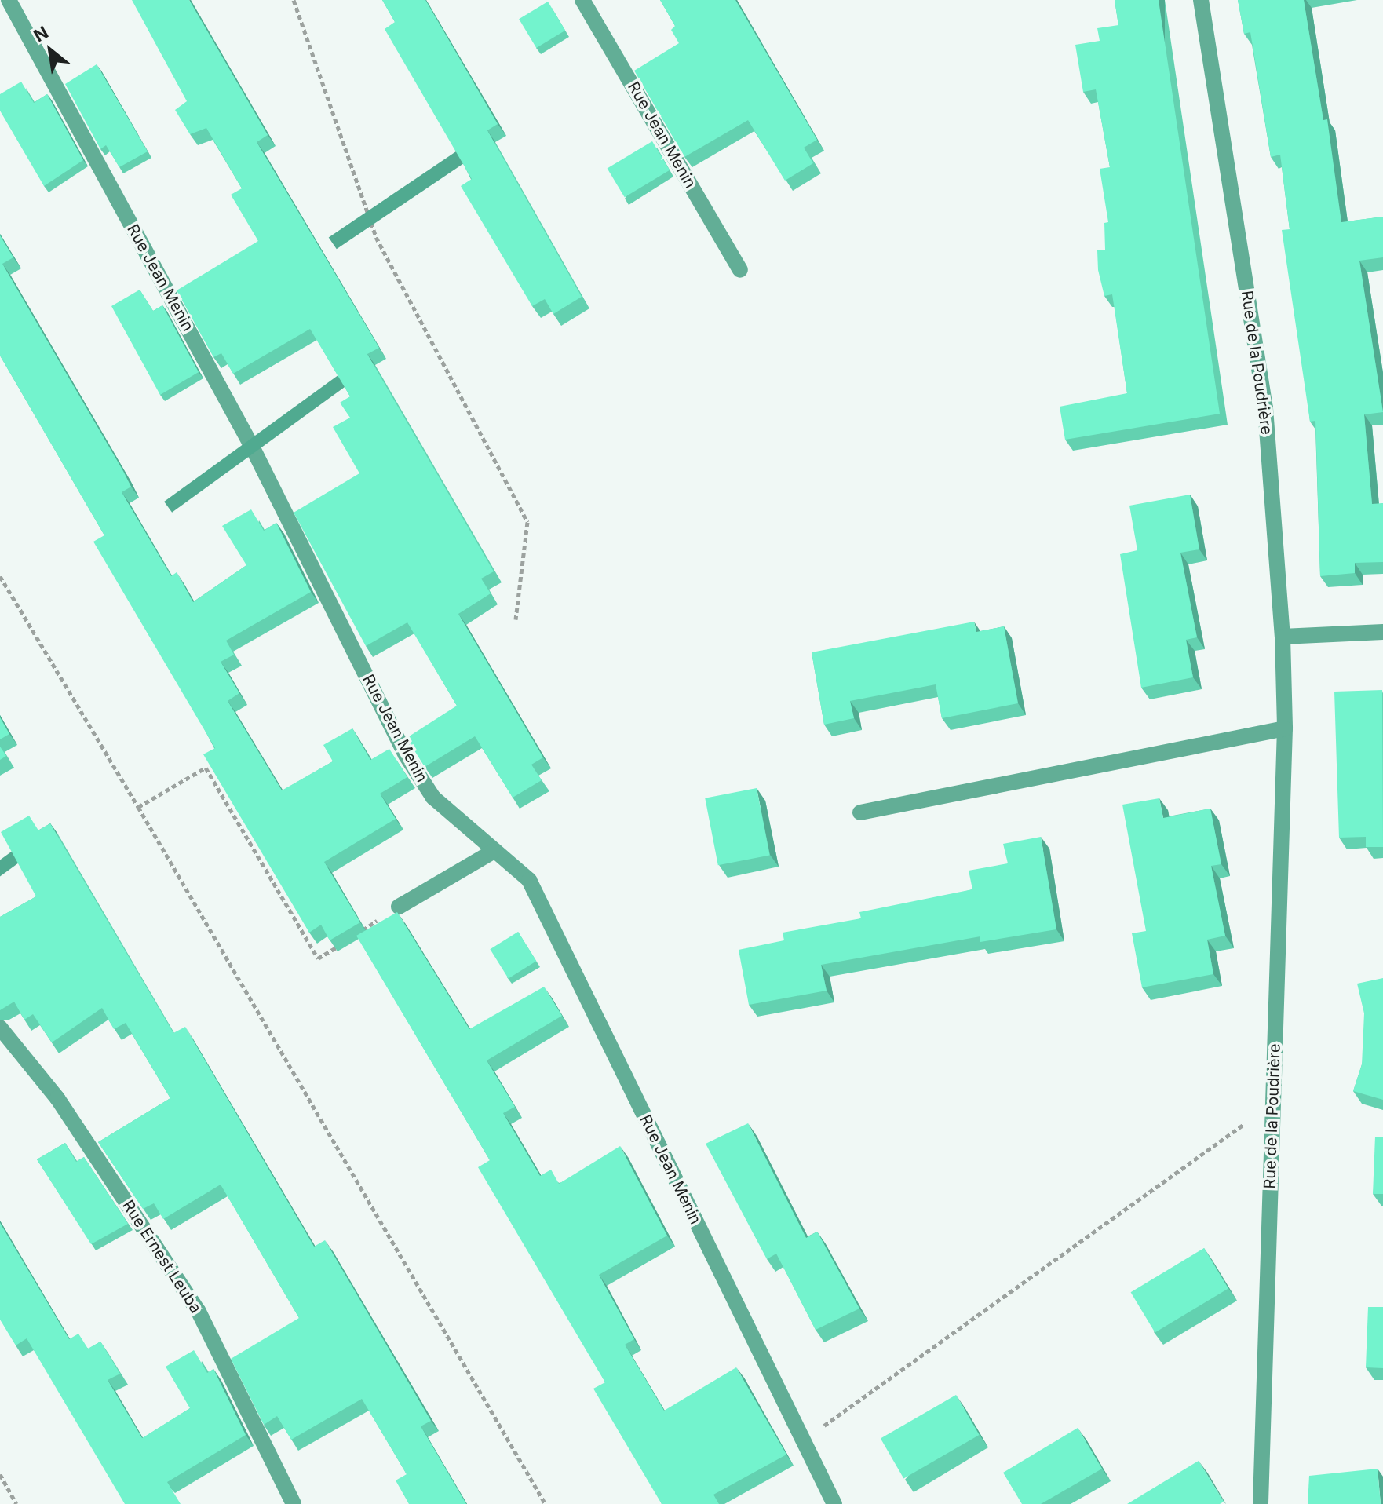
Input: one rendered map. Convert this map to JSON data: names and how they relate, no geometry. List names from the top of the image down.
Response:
{
  "streets": {
    "street": ["Rue Jean Menin", "Rue de la Poudrière", "Rue Ernest Leuba"]
  },
  "north": "top left"
}
